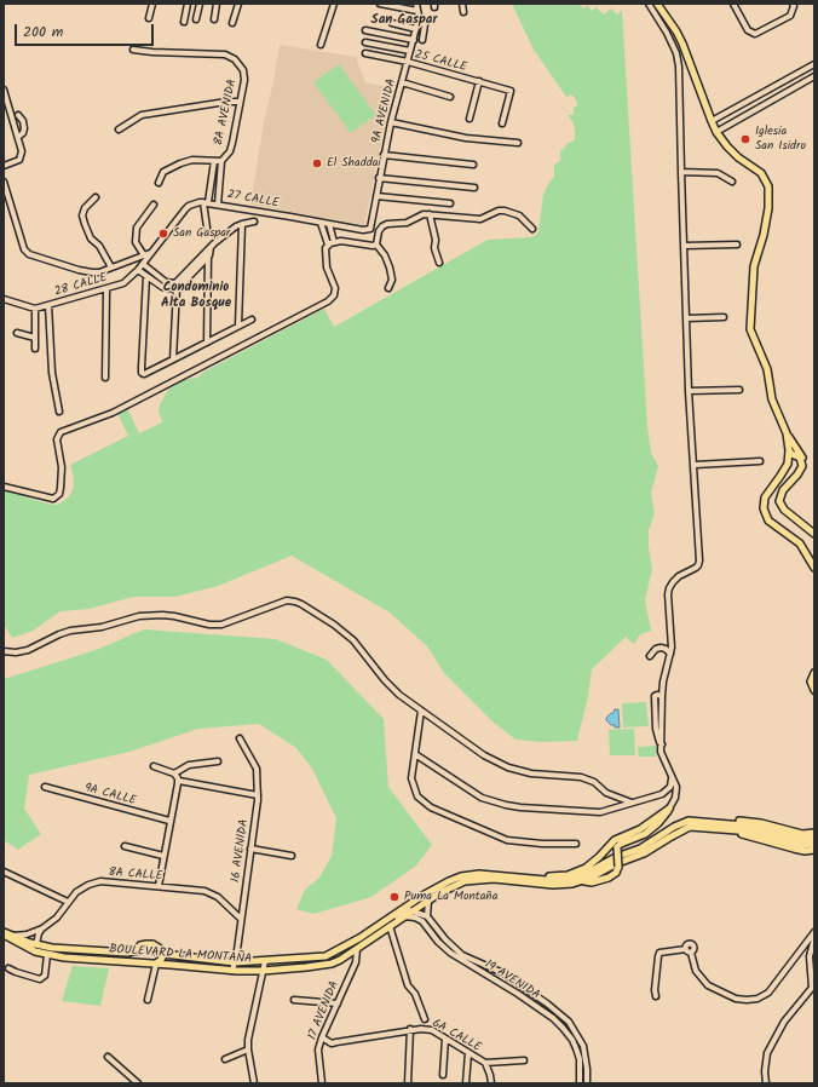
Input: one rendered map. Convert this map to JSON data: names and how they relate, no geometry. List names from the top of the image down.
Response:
{
  "streets": {
    "main road": ["BOULEVARD LA MONTAÑA"],
    "street": [
      "25 CALLE",
      "9A AVENIDA",
      "8A AVENIDA",
      "27 CALLE",
      "28 CALLE",
      "9A CALLE",
      "16 AVENIDA",
      "8A CALLE",
      "19 AVENIDA",
      "17 AVENIDA",
      "6A CALLE"
    ]
  },
  "crossings": [
    ["25 CALLE", "9A AVENIDA"],
    ["9A AVENIDA", "27 CALLE"],
    ["8A AVENIDA", "27 CALLE"],
    ["16 AVENIDA", "8A CALLE"],
    ["16 AVENIDA", "BOULEVARD LA MONTAÑA"],
    ["BOULEVARD LA MONTAÑA", "19 AVENIDA"],
    ["BOULEVARD LA MONTAÑA", "17 AVENIDA"],
    ["17 AVENIDA", "6A CALLE"]
  ],
  "districts": ["San Gaspar", "Condominio Alta Bosque"],
  "places": [
    "Iglesia San Isidro",
    "El Shaddai",
    "San Gaspar",
    "Puma La Montaña"
  ],
  "scale_bar": "200 m"
}
